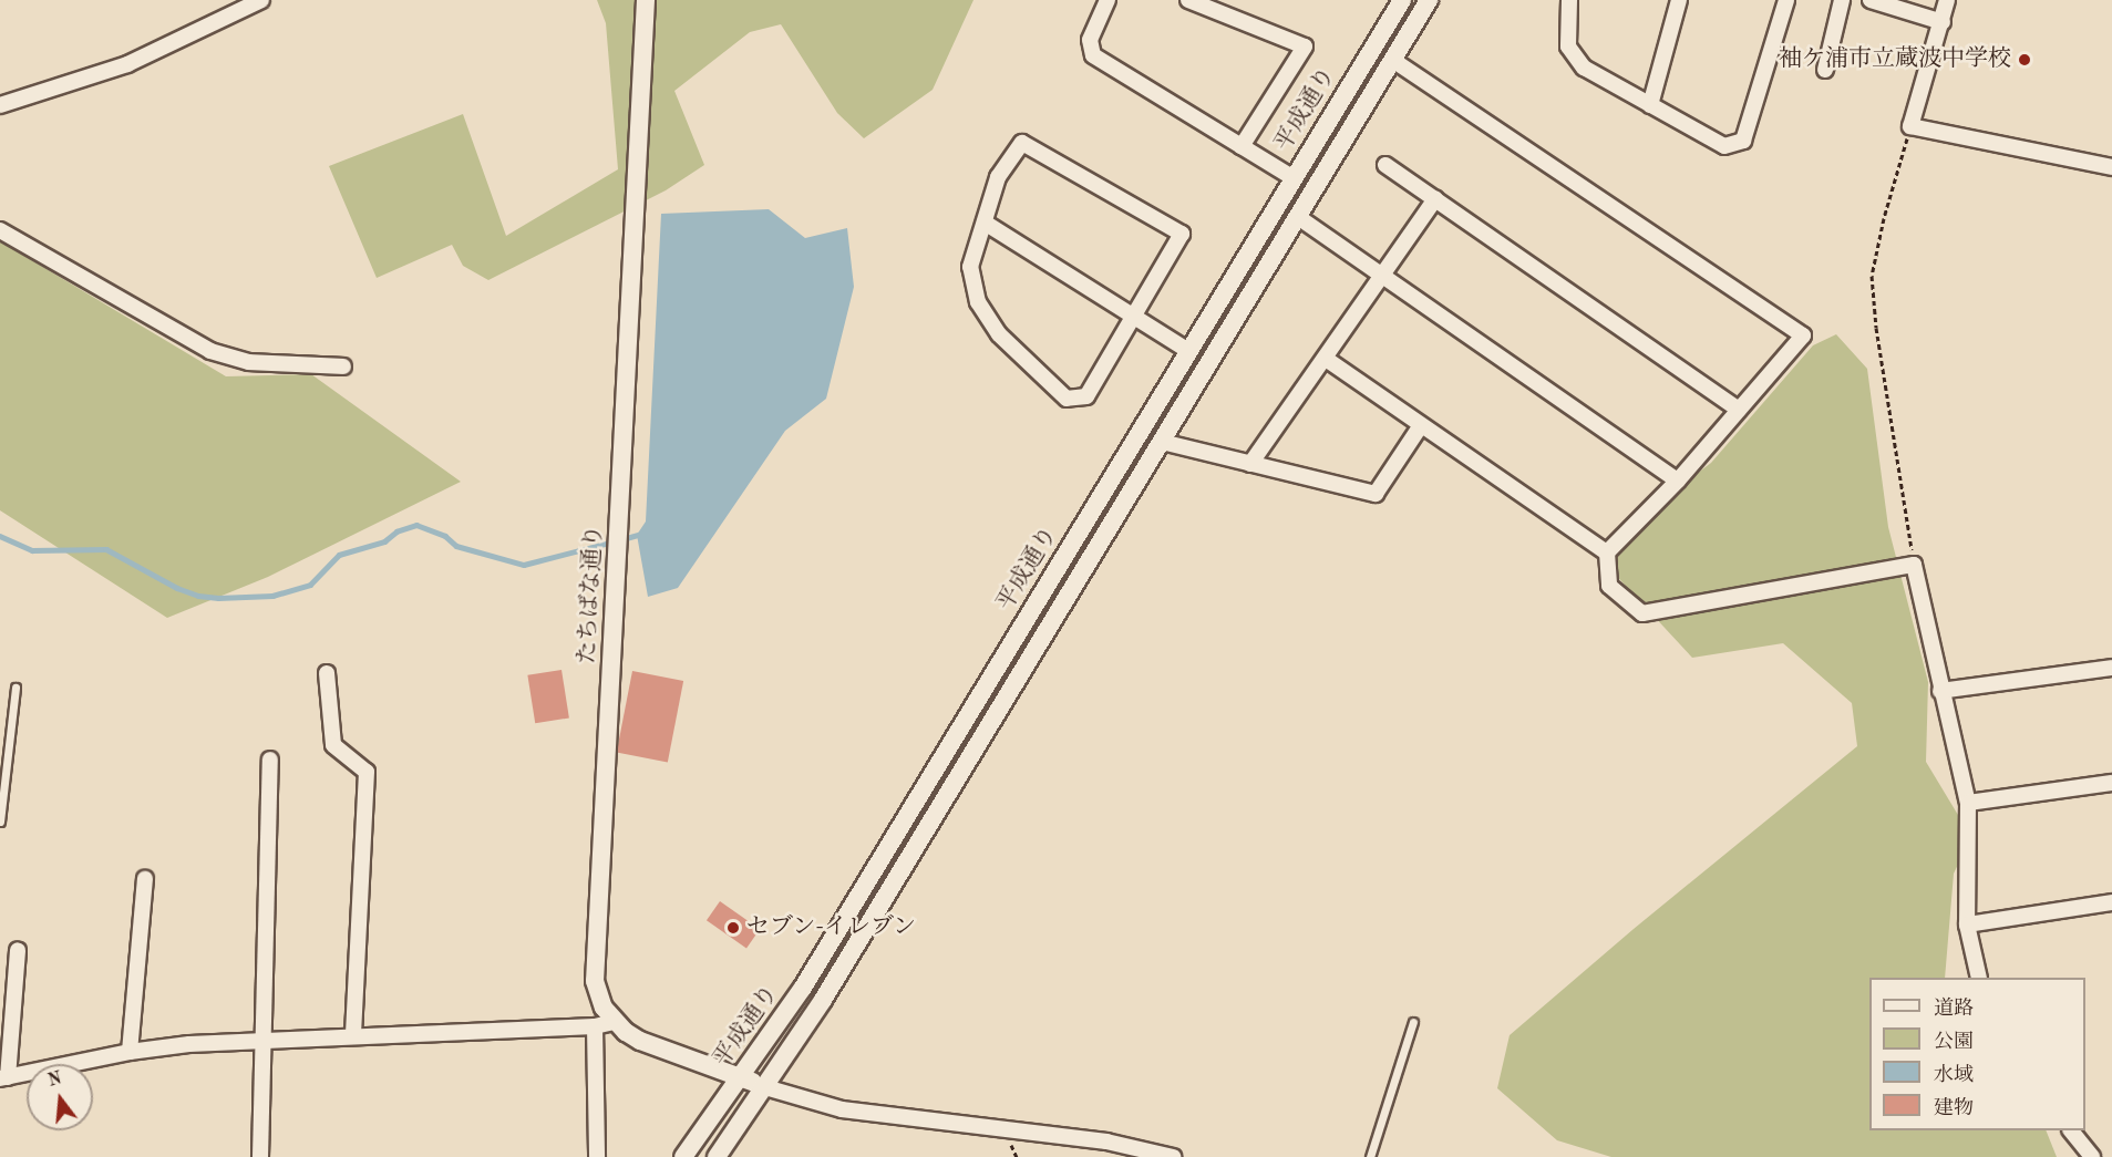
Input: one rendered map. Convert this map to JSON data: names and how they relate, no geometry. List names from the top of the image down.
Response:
{
  "streets": {
    "street": ["平成通り", "たちばな通り"]
  },
  "crossings": [
    ["平成通り", "たちばな通り"]
  ],
  "places": ["袖ケ浦市立蔵波中学校", "セブン-イレブン"],
  "legend": [
    "道路",
    "公園",
    "水域",
    "建物"
  ],
  "north": "top"
}
